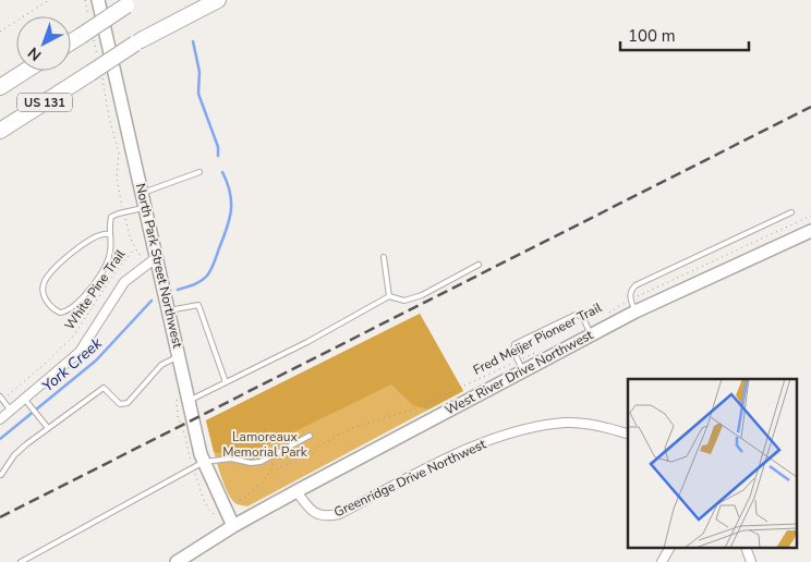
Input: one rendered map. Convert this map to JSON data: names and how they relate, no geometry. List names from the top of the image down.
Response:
{
  "streets": {
    "highway": ["US 131"],
    "main road": ["North Park Street Northwest", "West River Drive Northwest"],
    "street": ["Greenridge Drive Northwest"],
    "path": ["White Pine Trail", "Fred Meijer Pioneer Trail"]
  },
  "crossings": [
    ["US 131", "White Pine Trail"],
    ["North Park Street Northwest", "West River Drive Northwest"],
    ["Fred Meijer Pioneer Trail", "West River Drive Northwest"],
    ["West River Drive Northwest", "Greenridge Drive Northwest"]
  ],
  "water": ["York Creek"],
  "parks": ["Lamoreaux Memorial Park"],
  "scale_bar": "100 m",
  "north": "bottom left"
}
